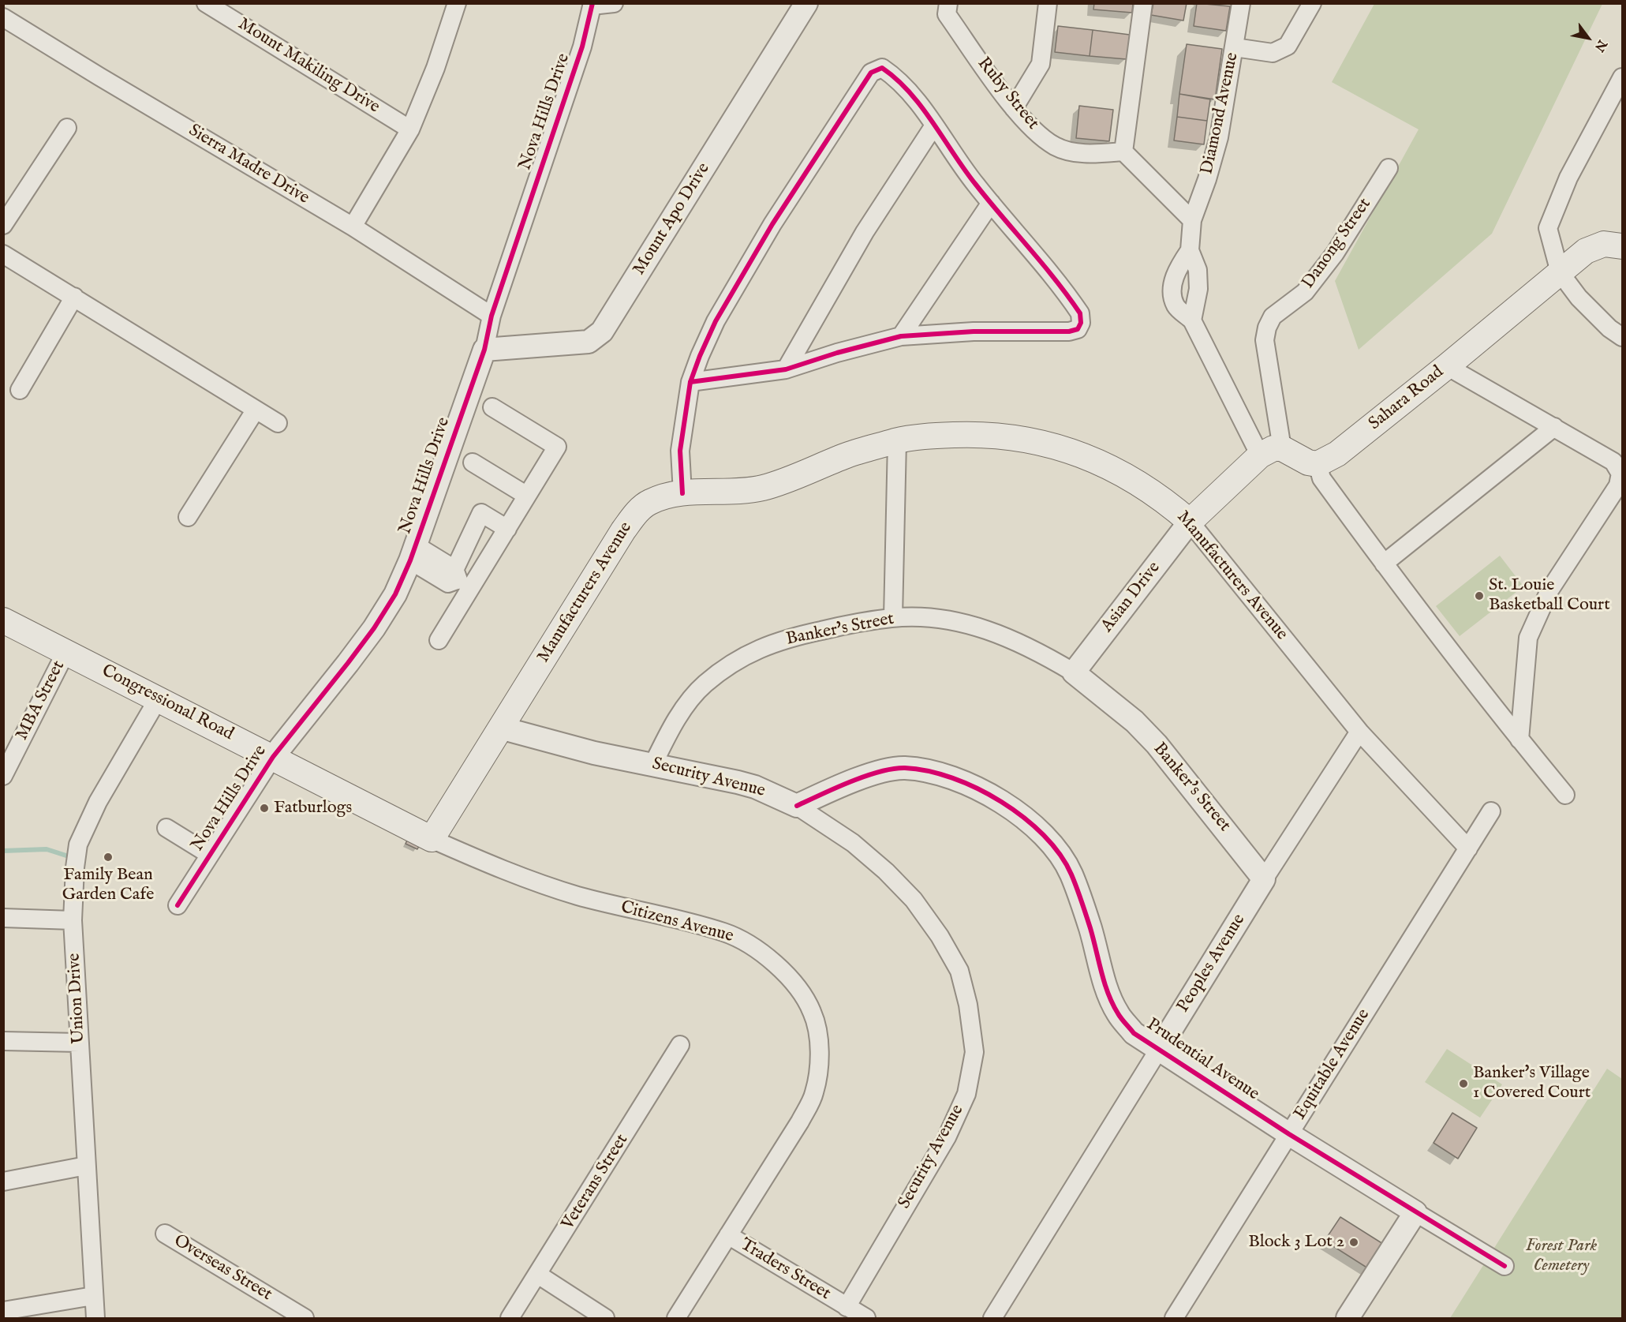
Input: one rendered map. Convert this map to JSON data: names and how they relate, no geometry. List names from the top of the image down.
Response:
{
  "streets": {
    "main road": ["Sahara Road", "Manufacturers Avenue", "Congressional Road"],
    "street": [
      "Mount Makiling Drive",
      "Ruby Street",
      "Nova Hills Drive",
      "Diamond Avenue",
      "Sierra Madre Drive",
      "Mount Apo Drive",
      "Danong Street",
      "Asian Drive",
      "Banker's Street",
      "MBA Street",
      "Security Avenue",
      "Citizens Avenue",
      "Peoples Avenue",
      "Union Drive",
      "Prudential Avenue",
      "Equitable Avenue",
      "Veterans Street",
      "Overseas Street",
      "Traders Street"
    ]
  },
  "crossings": [
    ["Nova Hills Drive", "Sierra Madre Drive"],
    ["Nova Hills Drive", "Mount Apo Drive"],
    ["Nova Hills Drive", "Congressional Road"],
    ["Diamond Avenue", "Danong Street"],
    ["Manufacturers Avenue", "Asian Drive"],
    ["Manufacturers Avenue", "Congressional Road"],
    ["Manufacturers Avenue", "Security Avenue"],
    ["Manufacturers Avenue", "Citizens Avenue"],
    ["Manufacturers Avenue", "Peoples Avenue"],
    ["Manufacturers Avenue", "Equitable Avenue"],
    ["Asian Drive", "Banker's Street"],
    ["Banker's Street", "Security Avenue"],
    ["Banker's Street", "Peoples Avenue"],
    ["MBA Street", "Congressional Road"],
    ["Congressional Road", "Citizens Avenue"],
    ["Congressional Road", "Union Drive"],
    ["Security Avenue", "Prudential Avenue"],
    ["Security Avenue", "Traders Street"],
    ["Citizens Avenue", "Traders Street"],
    ["Peoples Avenue", "Prudential Avenue"],
    ["Prudential Avenue", "Equitable Avenue"]
  ],
  "parks": ["Forest Park Cemetery"],
  "places": [
    "St. Louie Basketball Court",
    "Fatburlogs",
    "Family Bean Garden Cafe",
    "Banker's Village 1 Covered Court",
    "Block 3 Lot 2"
  ],
  "north": "bottom right"
}
